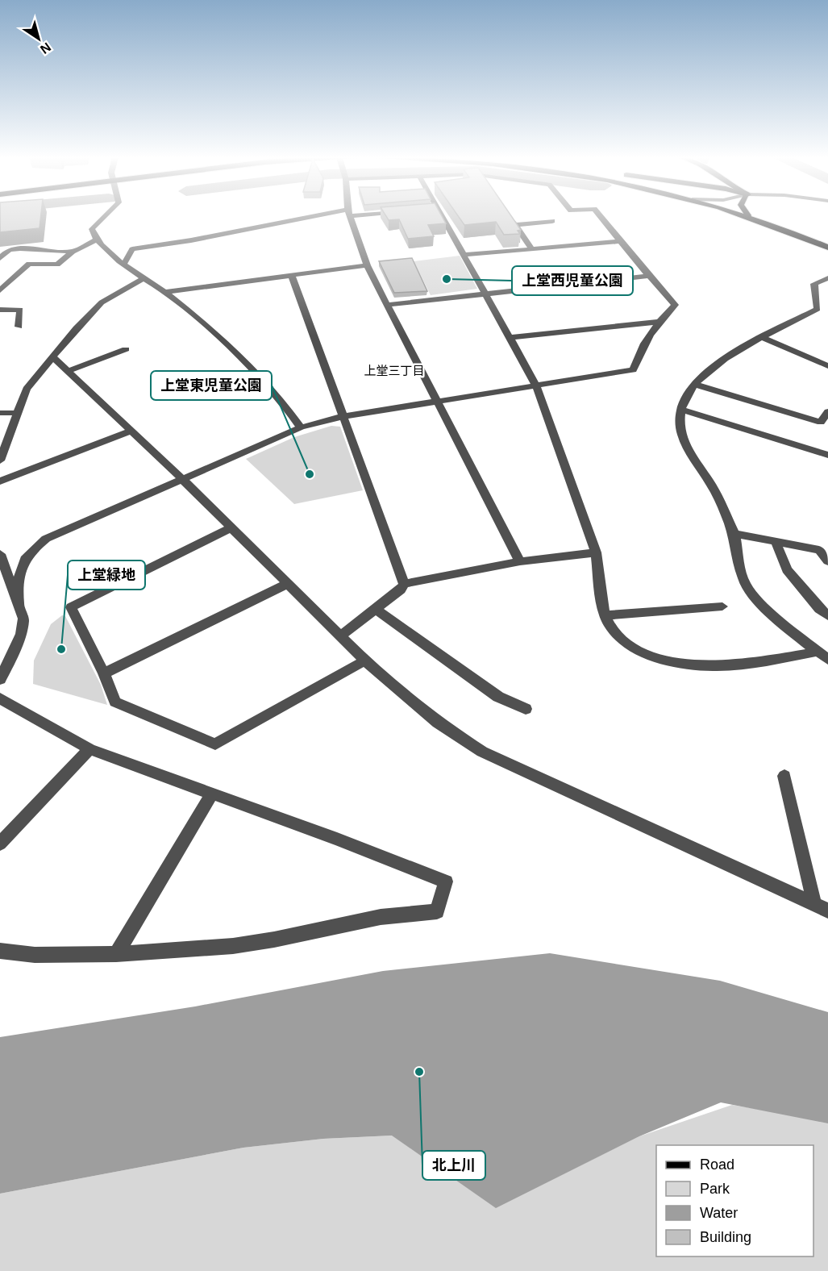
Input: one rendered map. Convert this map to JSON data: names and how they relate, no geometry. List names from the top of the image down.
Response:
{
  "districts": ["上堂三丁目"],
  "places": [
    "上堂西児童公園",
    "上堂東児童公園",
    "上堂緑地",
    "北上川"
  ],
  "legend": [
    "Road",
    "Park",
    "Water",
    "Building"
  ],
  "north": "bottom right"
}
